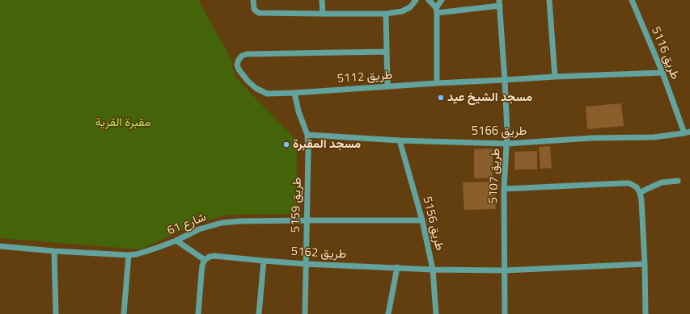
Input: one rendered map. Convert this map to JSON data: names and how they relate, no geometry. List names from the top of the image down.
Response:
{
  "streets": {
    "street": [
      "طريق 5116",
      "طريق 5112",
      "طريق 5166",
      "طريق 5107",
      "طريق 5159",
      "طريق 5156",
      "شارع 61",
      "طريق 5162"
    ]
  },
  "crossings": [
    ["طريق 5116", "طريق 5112"],
    ["طريق 5116", "طريق 5166"],
    ["طريق 5112", "طريق 5107"],
    ["طريق 5112", "طريق 5159"],
    ["طريق 5166", "طريق 5107"],
    ["طريق 5166", "طريق 5159"],
    ["طريق 5166", "طريق 5156"],
    ["طريق 5107", "طريق 5162"],
    ["طريق 5159", "شارع 61"],
    ["طريق 5159", "طريق 5162"],
    ["طريق 5156", "شارع 61"],
    ["طريق 5156", "طريق 5162"]
  ],
  "parks": ["مقبرة القرية"],
  "places": ["مسجد الشيخ عيد", "مسجد المقبرة"]
}
